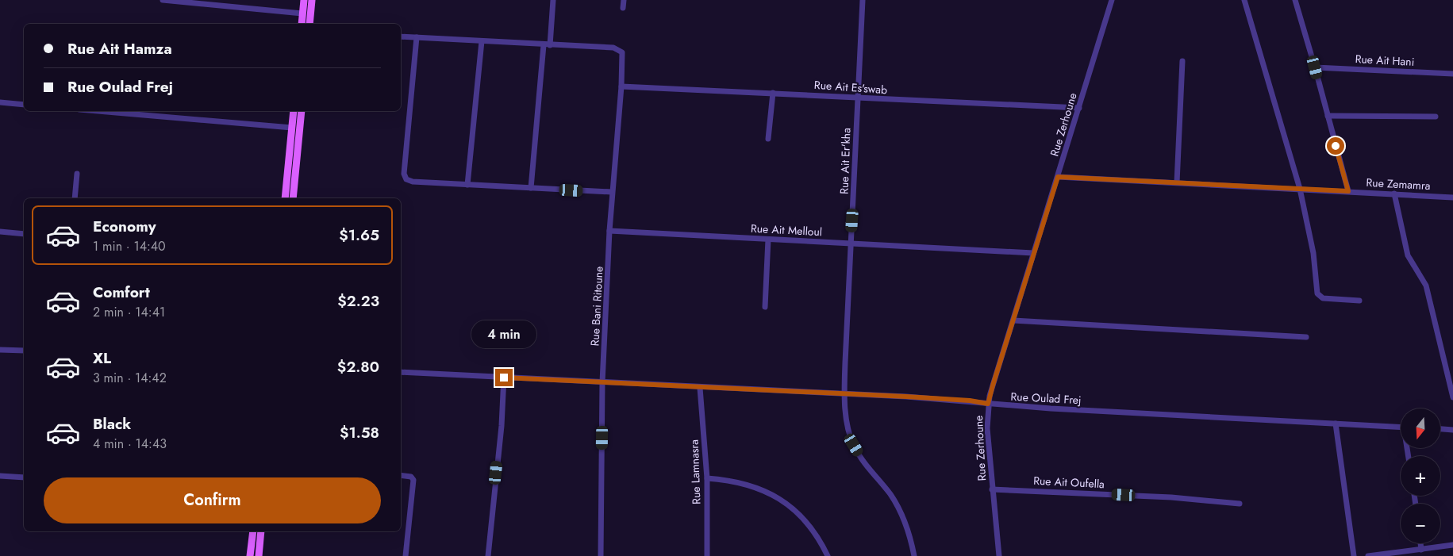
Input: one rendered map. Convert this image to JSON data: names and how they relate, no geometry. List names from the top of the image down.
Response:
{
  "streets": {
    "street": [
      "Rue Ait Hani",
      "Rue Ait Es'swab",
      "Rue Zerhoune",
      "Rue Ait Er'kha",
      "Rue Zemamra",
      "Rue Ait Melloul",
      "Rue Bani Ritoune",
      "Rue Oulad Frej",
      "Rue Lamnasra",
      "Rue Ait Oufella"
    ]
  },
  "crossings": [
    ["Rue Ait Es'swab", "Rue Zerhoune"],
    ["Rue Ait Es'swab", "Rue Ait Er'kha"],
    ["Rue Ait Es'swab", "Rue Bani Ritoune"],
    ["Rue Zerhoune", "Rue Zemamra"],
    ["Rue Zerhoune", "Rue Ait Melloul"],
    ["Rue Zerhoune", "Rue Oulad Frej"],
    ["Rue Zerhoune", "Rue Ait Oufella"],
    ["Rue Ait Er'kha", "Rue Ait Melloul"],
    ["Rue Ait Er'kha", "Rue Oulad Frej"],
    ["Rue Ait Melloul", "Rue Bani Ritoune"],
    ["Rue Bani Ritoune", "Rue Oulad Frej"],
    ["Rue Oulad Frej", "Rue Lamnasra"]
  ],
  "north": "bottom",
  "page": {
    "banner": ["Rue Ait Hamza", "Rue Oulad Frej"],
    "list": [
      {
        "name": "Economy",
        "note": "1 min · 14:40",
        "value": "$1.65"
      },
      {
        "name": "Comfort",
        "note": "2 min · 14:41",
        "value": "$2.23"
      },
      {
        "name": "XL",
        "note": "3 min · 14:42",
        "value": "$2.80"
      },
      {
        "name": "Black",
        "note": "4 min · 14:43",
        "value": "$1.58"
      }
    ],
    "bubble": "4 min",
    "map_buttons": ["+", "−"],
    "buttons": "Confirm"
  }
}
